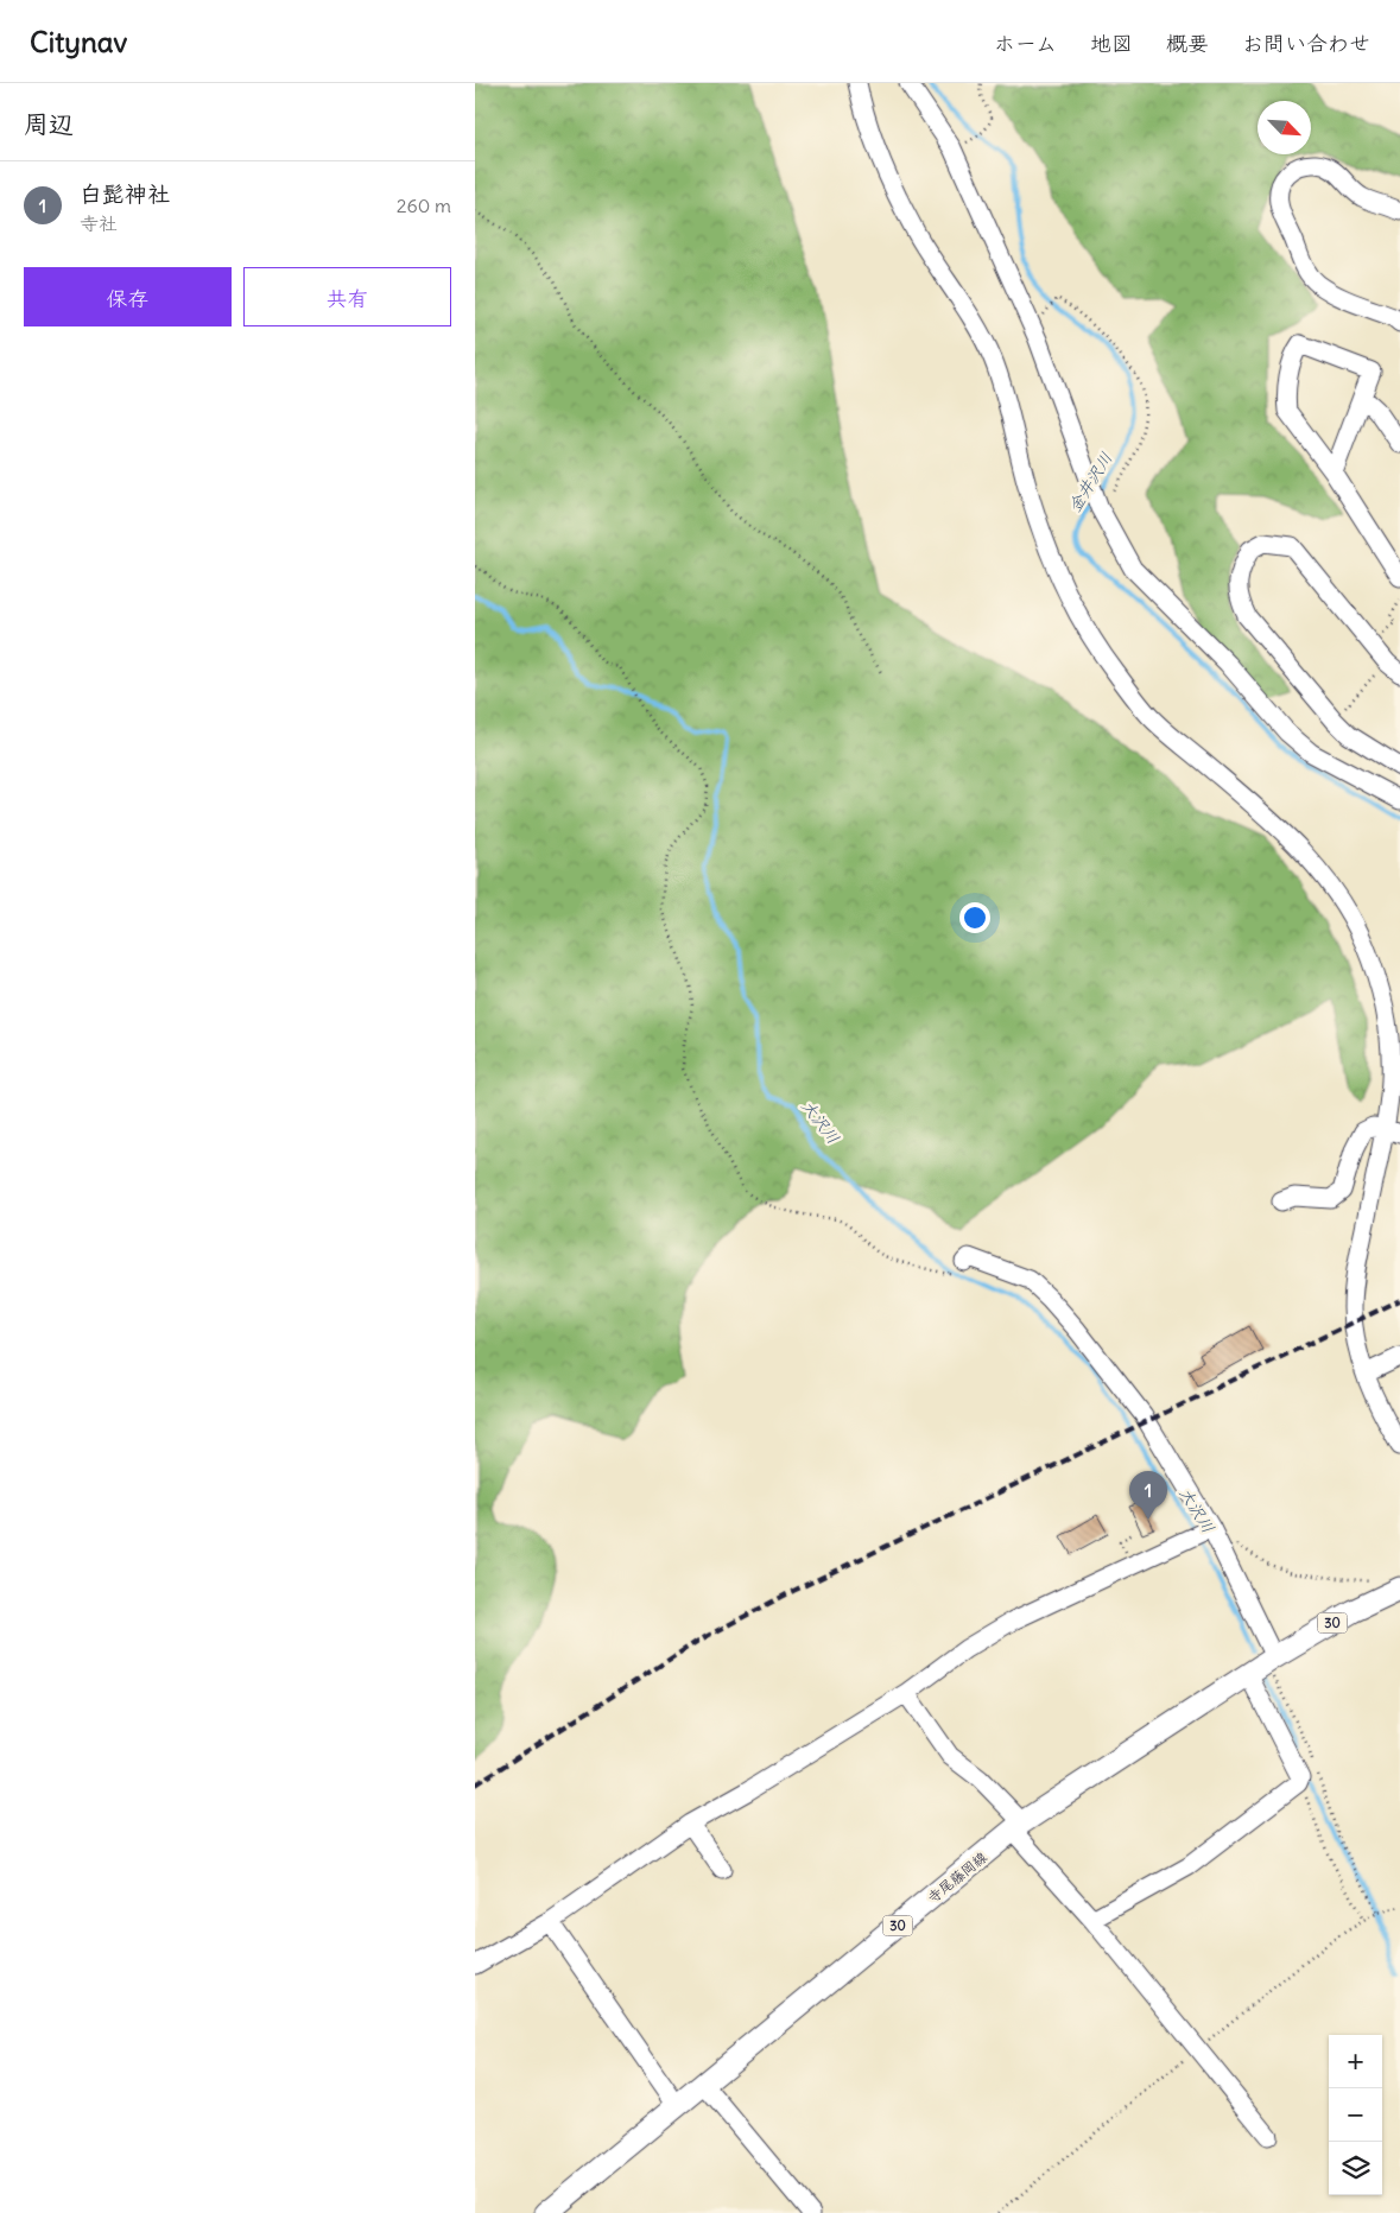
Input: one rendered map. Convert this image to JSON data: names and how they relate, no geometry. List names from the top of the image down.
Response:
{
  "streets": {
    "main road": ["30", "寺尾藤岡線"]
  },
  "water": ["金井沢川", "大沢川"],
  "north": "bottom right",
  "page": {
    "header": "Citynav",
    "nav": [
      "ホーム",
      "地図",
      "概要",
      "お問い合わせ"
    ],
    "heading": "周辺",
    "list": [
      {
        "mark": "1",
        "name": "白髭神社",
        "note": "寺社",
        "value": "260 m"
      }
    ],
    "buttons": ["保存", "共有"],
    "pins": "1",
    "map_buttons": ["+", "−"]
  }
}
